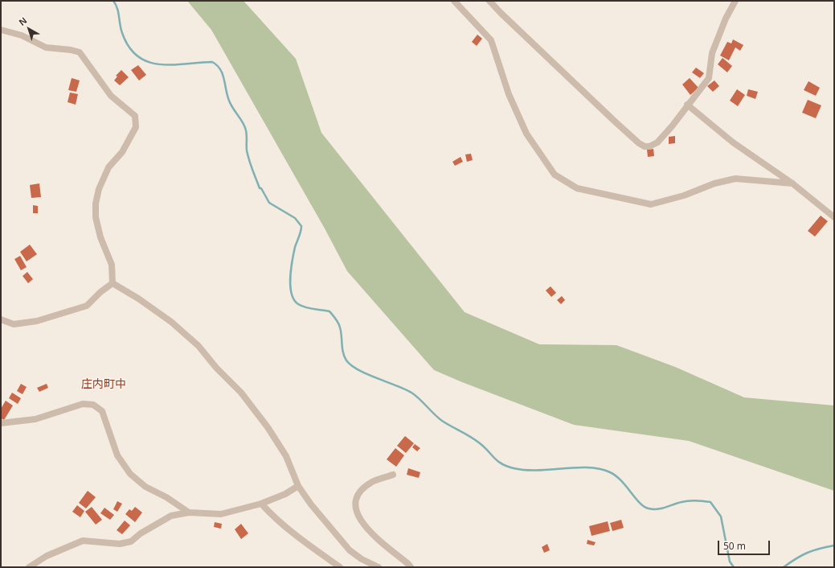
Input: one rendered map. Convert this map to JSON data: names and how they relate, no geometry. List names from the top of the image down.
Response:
{
  "districts": ["庄内町中"],
  "scale_bar": "50 m",
  "north": "top left"
}
